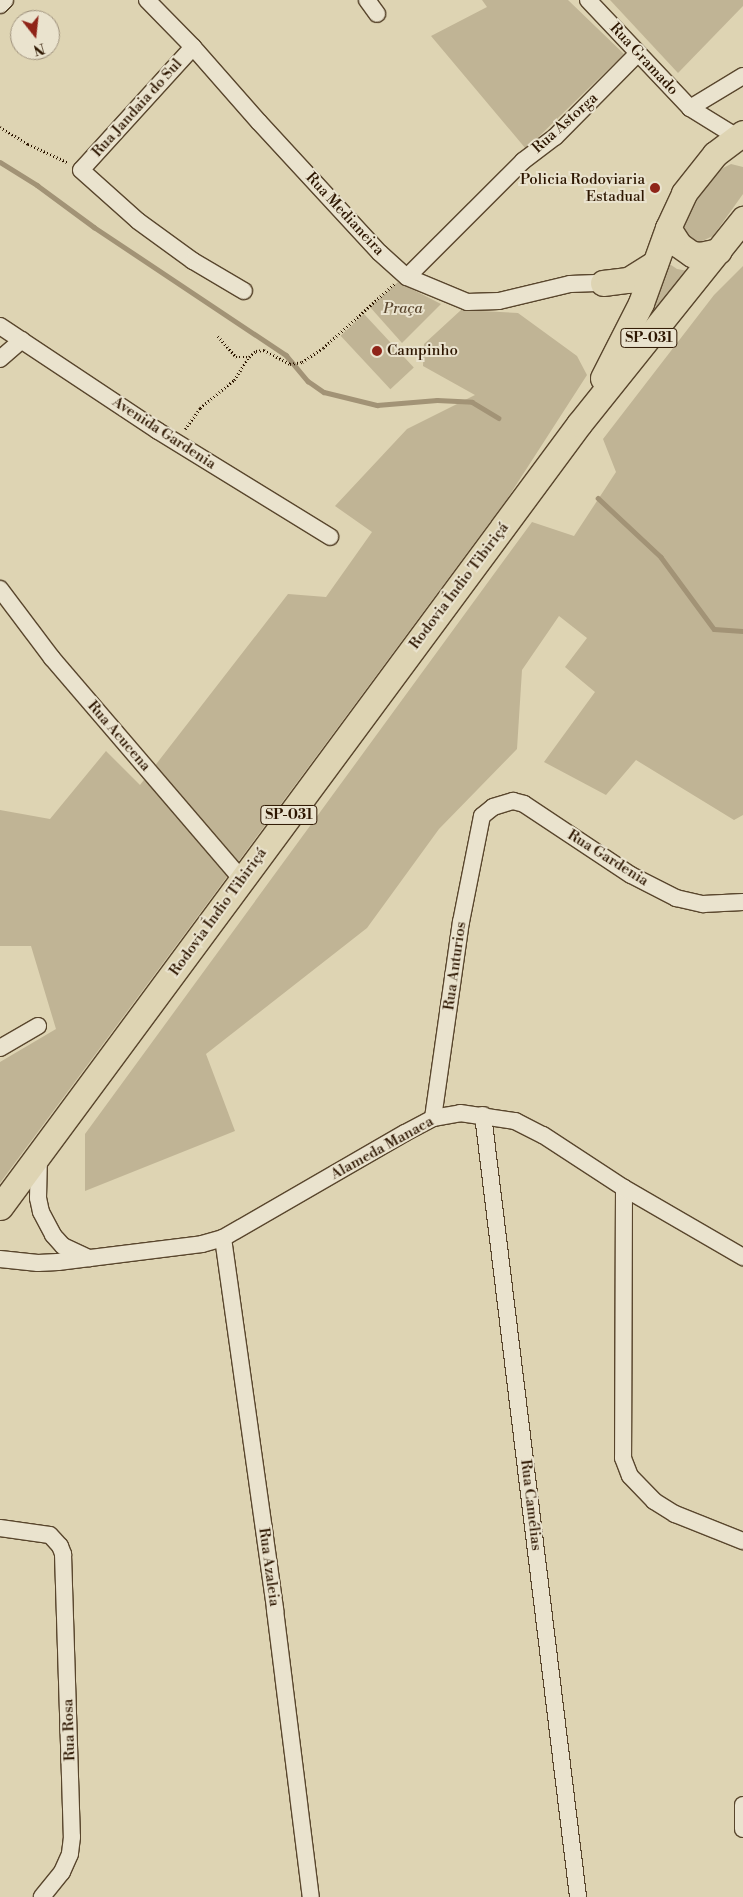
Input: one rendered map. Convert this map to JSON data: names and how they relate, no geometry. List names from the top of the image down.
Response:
{
  "streets": {
    "highway": ["SP-031", "Rodovia Índio Tibiriçá"],
    "street": [
      "Rua Gramado",
      "Rua Jandaia do Sul",
      "Rua Astorga",
      "Rua Medianeira",
      "Avenida Gardenia",
      "Rua Acucena",
      "Rua Gardenia",
      "Rua Anturios",
      "Alameda Manaca",
      "Rua Camélias",
      "Rua Azaleia",
      "Rua Rosa"
    ]
  },
  "crossings": [
    ["Rua Gramado", "Rua Astorga"],
    ["Rua Gramado", "Rodovia Índio Tibiriçá"],
    ["Rua Jandaia do Sul", "Rua Medianeira"],
    ["Rua Astorga", "Rua Medianeira"],
    ["Rodovia Índio Tibiriçá", "Rua Acucena"],
    ["Rua Gardenia", "Rua Anturios"],
    ["Rua Anturios", "Alameda Manaca"],
    ["Alameda Manaca", "Rua Camélias"],
    ["Alameda Manaca", "Rua Azaleia"]
  ],
  "parks": ["Praça"],
  "places": ["Policia Rodoviaria Estadual", "Campinho"],
  "north": "bottom"
}
